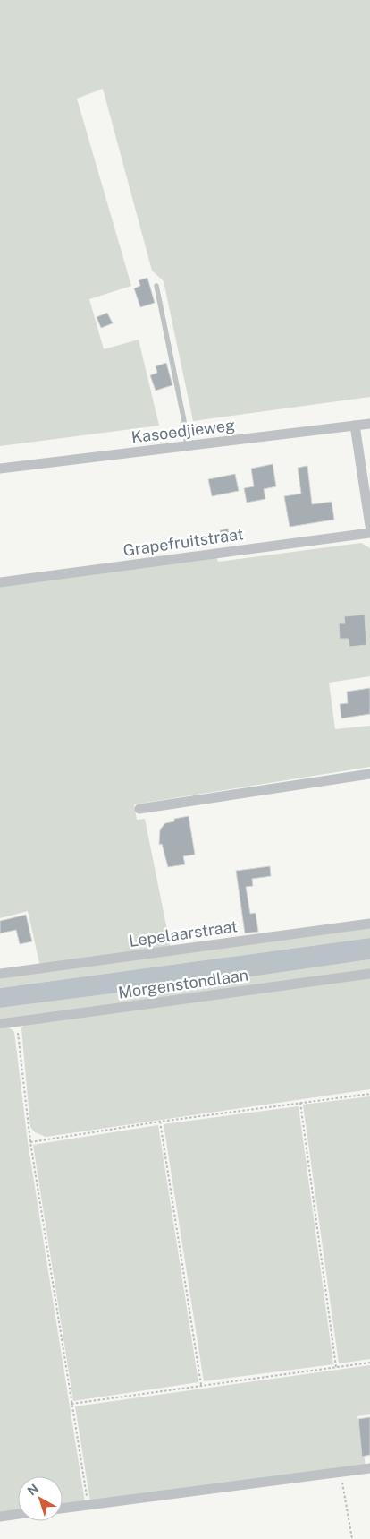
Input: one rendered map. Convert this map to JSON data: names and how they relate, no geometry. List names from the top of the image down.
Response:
{
  "streets": {
    "street": [
      "Kasoedjieweg",
      "Grapefruitstraat",
      "Lepelaarstraat",
      "Morgenstondlaan"
    ]
  },
  "north": "top left"
}
